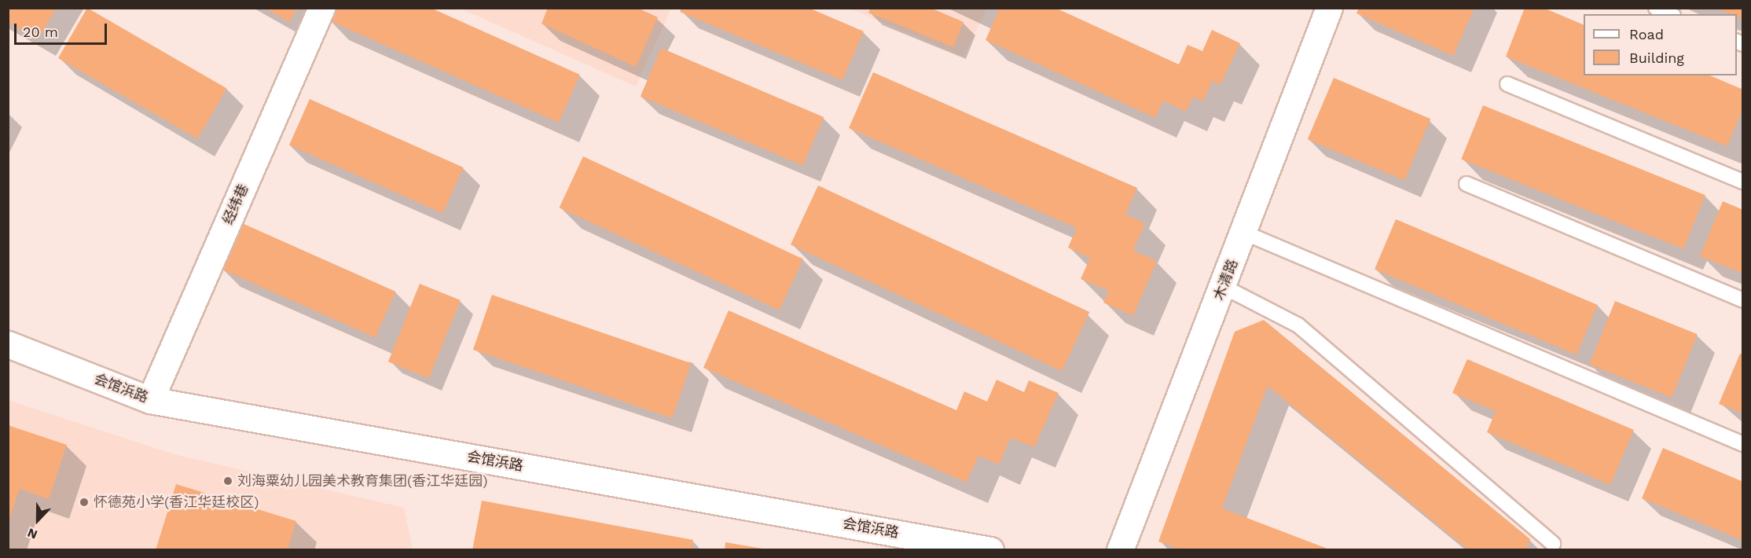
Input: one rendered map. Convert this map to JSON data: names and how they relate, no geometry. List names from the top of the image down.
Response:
{
  "streets": {
    "street": ["经纬巷", "木清路", "会馆浜路"]
  },
  "crossings": [
    ["经纬巷", "会馆浜路"]
  ],
  "places": ["刘海粟幼儿园美术教育集团(香江华廷园)", "怀德苑小学(香江华廷校区)"],
  "legend": ["Road", "Building"],
  "scale_bar": "20 m",
  "north": "bottom"
}
